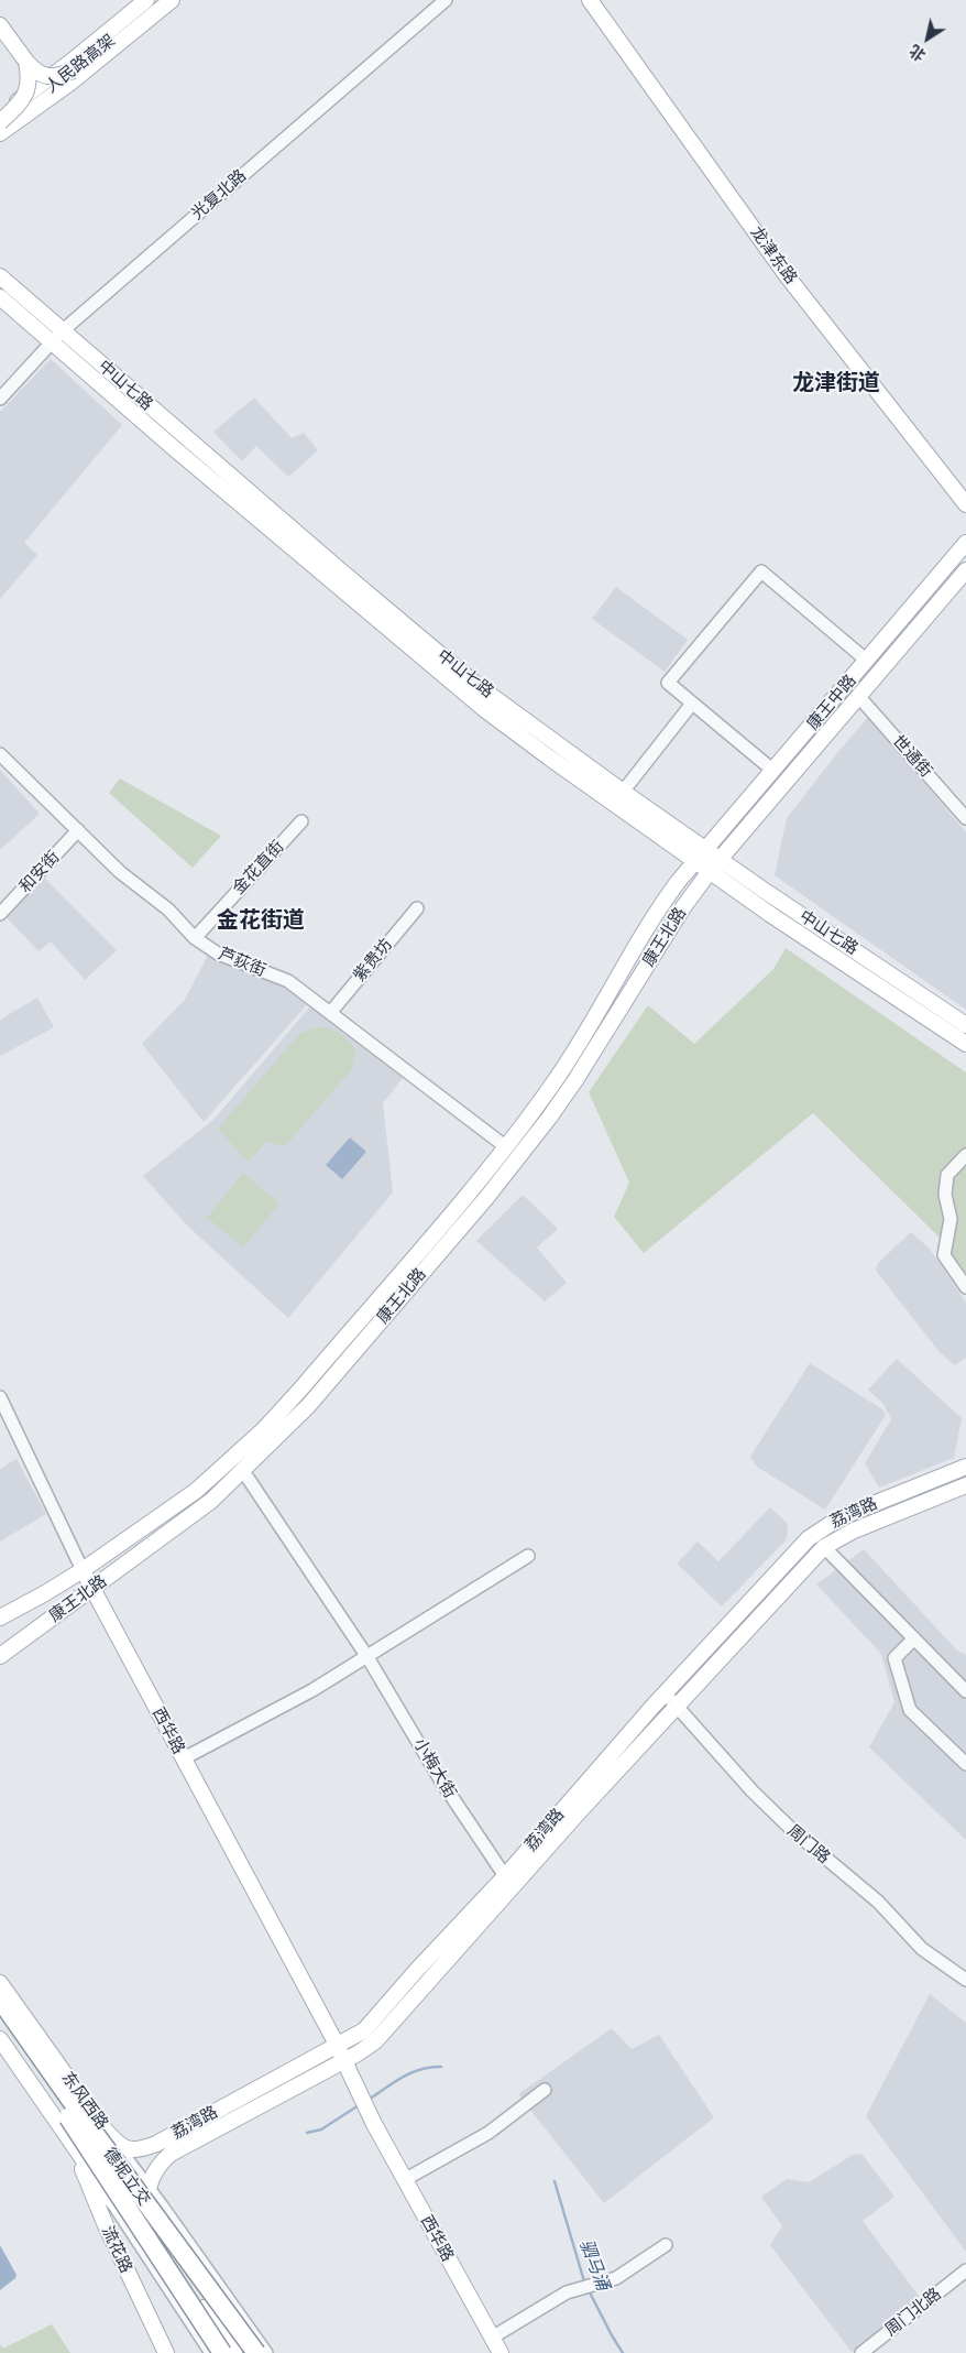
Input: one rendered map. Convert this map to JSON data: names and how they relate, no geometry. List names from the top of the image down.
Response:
{
  "streets": {
    "highway": ["德坭立交"],
    "main road": [
      "人民路高架",
      "龙津东路",
      "中山七路",
      "康王中路",
      "康王北路",
      "荔湾路",
      "西华路",
      "东风西路",
      "流花路"
    ],
    "street": [
      "光复北路",
      "世通街",
      "金花直街",
      "和安街",
      "紫贵坊",
      "芦荻街",
      "小梅大街",
      "周门路",
      "周门北路"
    ]
  },
  "crossings": [
    ["光复北路", "中山七路"],
    ["中山七路", "康王中路"],
    ["中山七路", "康王北路"],
    ["康王中路", "世通街"],
    ["康王中路", "康王北路"],
    ["金花直街", "芦荻街"],
    ["和安街", "芦荻街"],
    ["康王北路", "芦荻街"],
    ["康王北路", "西华路"],
    ["康王北路", "小梅大街"],
    ["紫贵坊", "芦荻街"],
    ["荔湾路", "西华路"],
    ["荔湾路", "小梅大街"],
    ["荔湾路", "周门路"],
    ["荔湾路", "东风西路"],
    ["东风西路", "流花路"]
  ],
  "districts": ["龙津街道", "金花街道"],
  "water": ["驷马涌"],
  "north": "bottom left"
}
